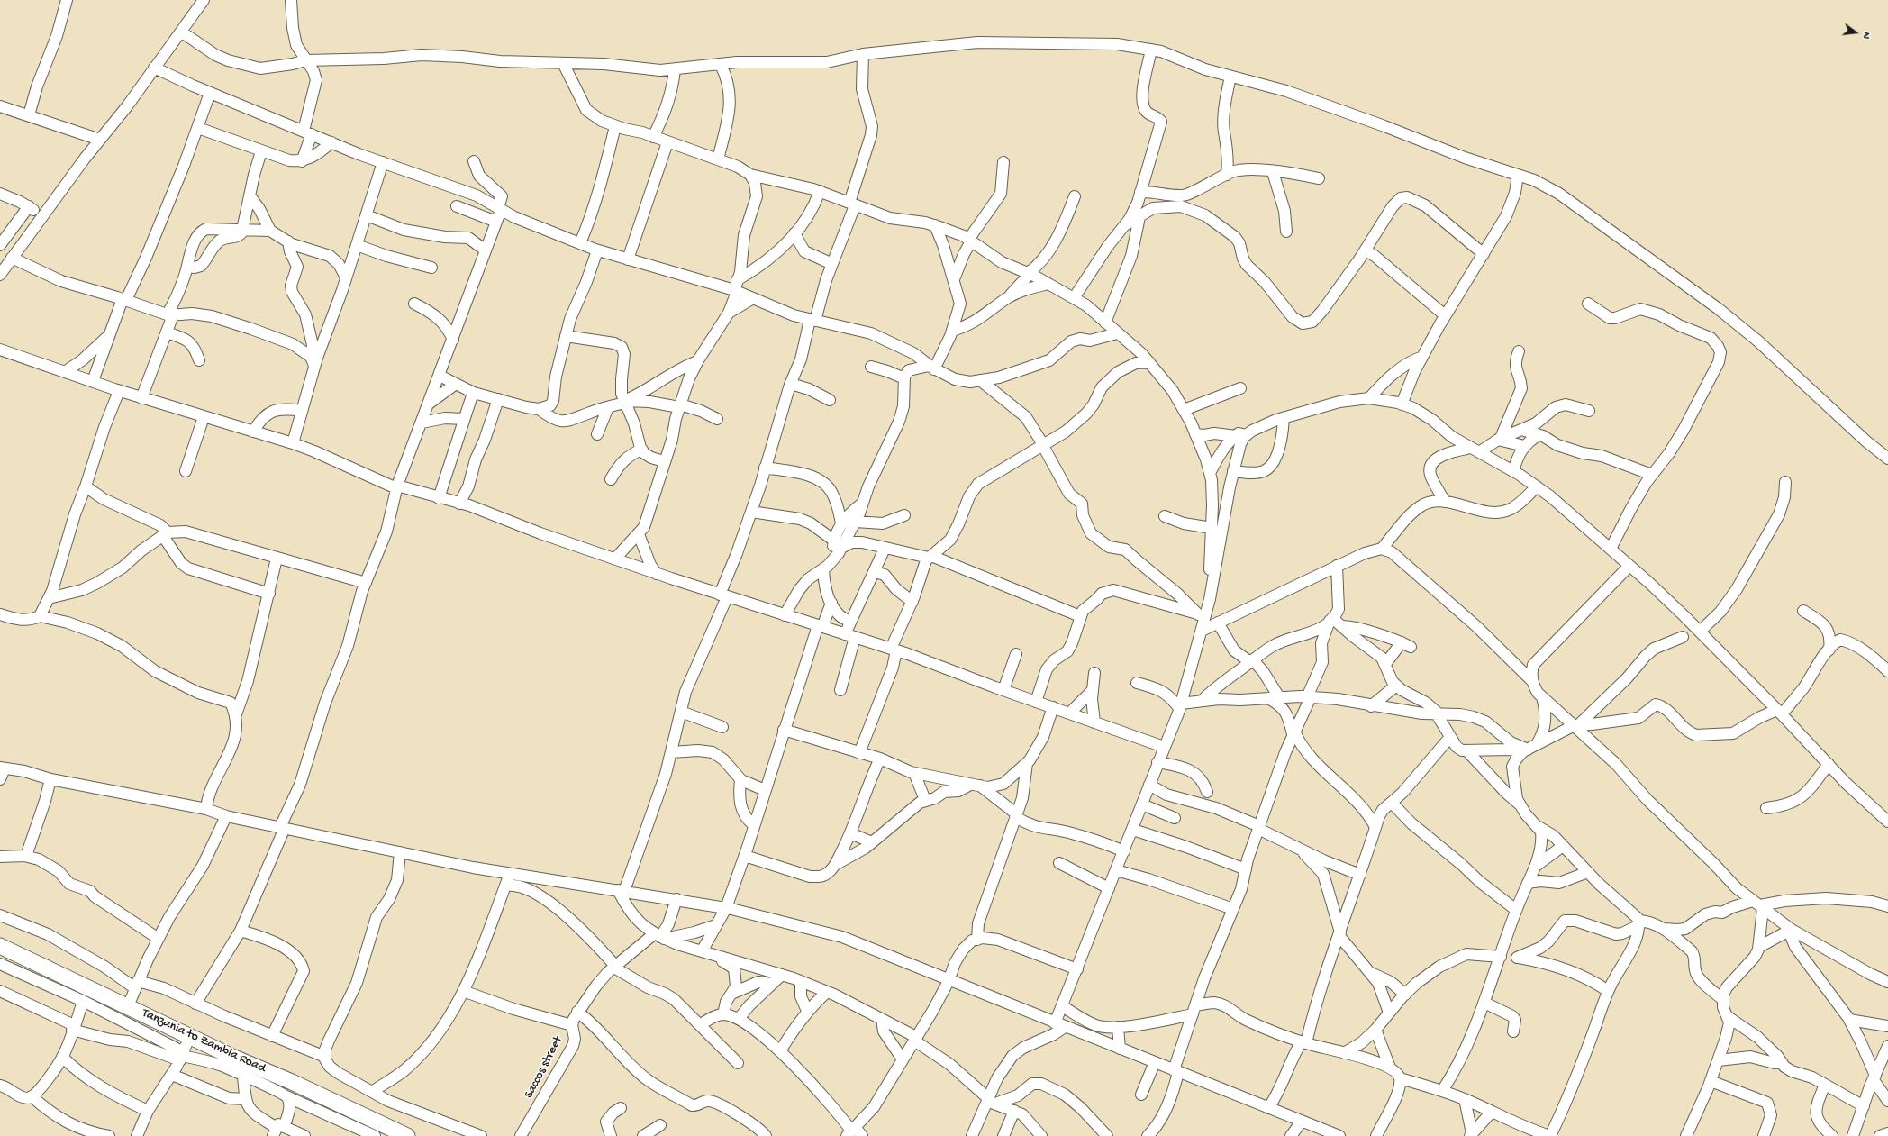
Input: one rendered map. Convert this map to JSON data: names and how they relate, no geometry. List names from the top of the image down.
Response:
{
  "streets": {
    "highway": ["Tanzania to Zambia Road"],
    "street": ["Saccos street"]
  },
  "north": "right"
}
